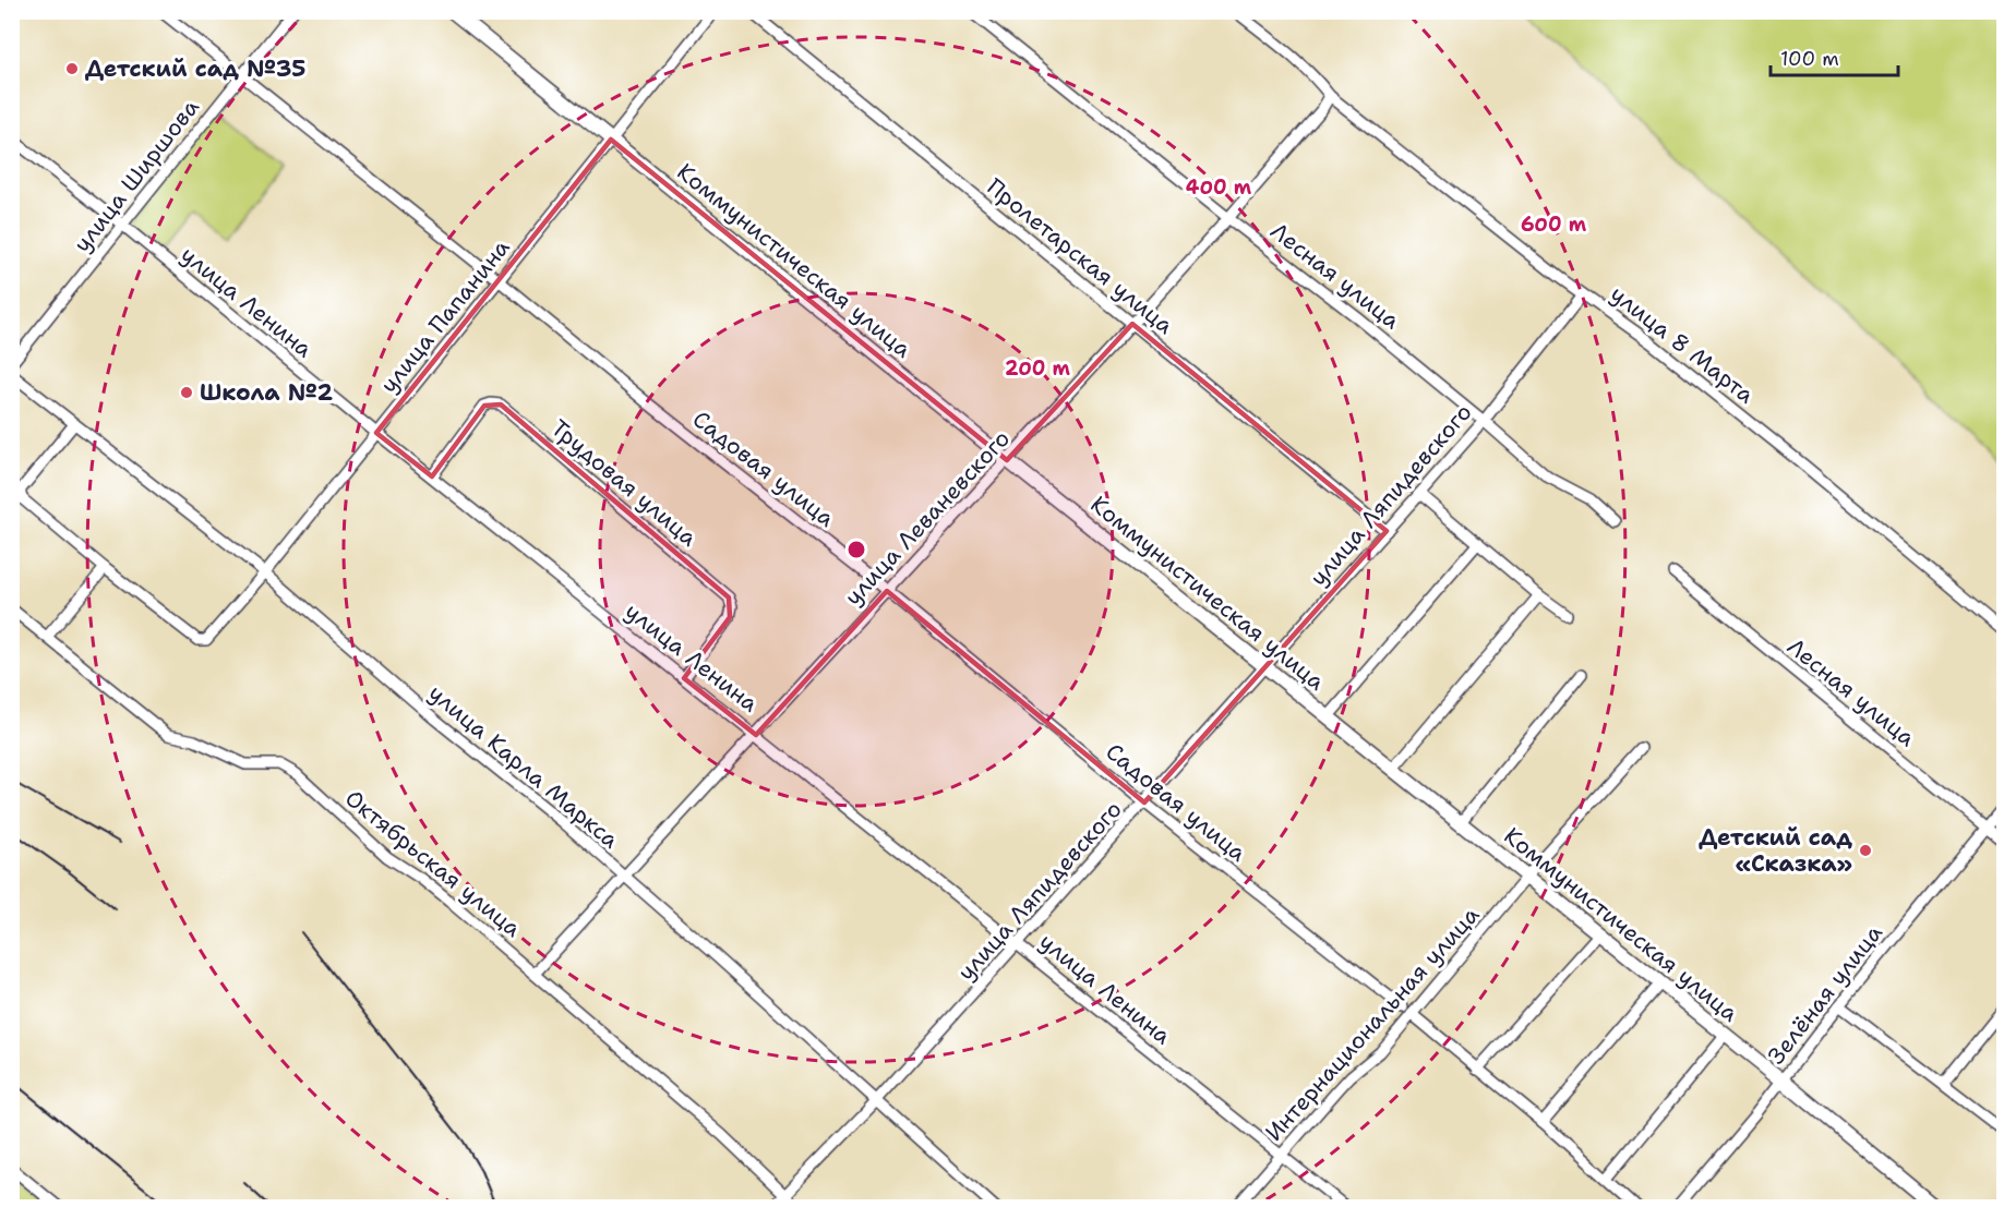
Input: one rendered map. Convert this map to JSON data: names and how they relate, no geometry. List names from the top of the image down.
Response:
{
  "streets": {
    "street": [
      "улица Ширшова",
      "Пролетарская улица",
      "Коммунистическая улица",
      "Лесная улица",
      "улица Ленина",
      "улица Папанина",
      "улица 8 Марта",
      "Садовая улица",
      "Трудовая улица",
      "улица Ляпидевского",
      "улица Леваневского",
      "улица Карла Маркса",
      "Октябрьская улица",
      "Зелёная улица",
      "Интернациональная улица"
    ]
  },
  "crossings": [
    ["улица Ширшова", "улица Ленина"],
    ["улица Ширшова", "Садовая улица"],
    ["Пролетарская улица", "улица Ляпидевского"],
    ["Пролетарская улица", "улица Леваневского"],
    ["Коммунистическая улица", "улица Папанина"],
    ["Коммунистическая улица", "улица Ляпидевского"],
    ["Коммунистическая улица", "улица Леваневского"],
    ["Коммунистическая улица", "Зелёная улица"],
    ["Коммунистическая улица", "Интернациональная улица"],
    ["Лесная улица", "улица Ляпидевского"],
    ["Лесная улица", "улица Леваневского"],
    ["Лесная улица", "Зелёная улица"],
    ["улица Ленина", "улица Папанина"],
    ["улица Ленина", "Трудовая улица"],
    ["улица Ленина", "улица Ляпидевского"],
    ["улица Ленина", "улица Леваневского"],
    ["улица Ленина", "Интернациональная улица"],
    ["улица Папанина", "Садовая улица"],
    ["улица Папанина", "улица Карла Маркса"],
    ["улица 8 Марта", "улица Ляпидевского"],
    ["улица 8 Марта", "улица Леваневского"],
    ["Садовая улица", "улица Ляпидевского"],
    ["Садовая улица", "улица Леваневского"],
    ["Садовая улица", "Интернациональная улица"],
    ["улица Ляпидевского", "улица Карла Маркса"],
    ["улица Ляпидевского", "Октябрьская улица"],
    ["улица Леваневского", "улица Карла Маркса"],
    ["улица Леваневского", "Октябрьская улица"]
  ],
  "places": ["Детский сад №35", "Школа №2", "Детский сад «Сказка»"],
  "scale_bar": "100 m",
  "rings": ["400 m", "600 m", "200 m"]
}
